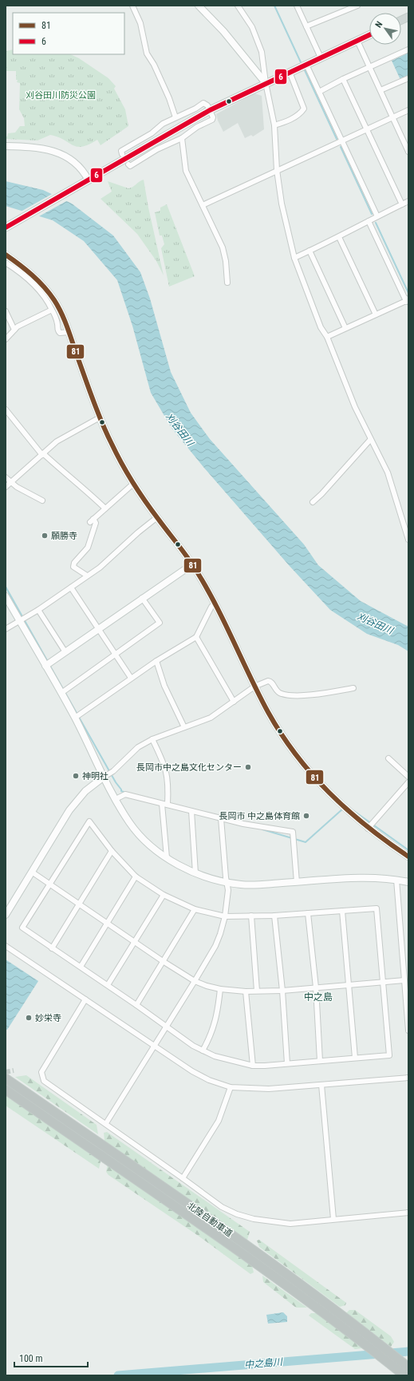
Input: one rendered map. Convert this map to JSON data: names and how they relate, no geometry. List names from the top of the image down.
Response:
{
  "streets": {
    "highway": ["北陸自動車道"]
  },
  "districts": ["中之島"],
  "water": ["刈谷田川", "中之島川"],
  "parks": ["刈谷田川防災公園"],
  "places": [
    "願勝寺",
    "長岡市中之島文化センター",
    "神明社",
    "長岡市 中之島体育館",
    "妙栄寺"
  ],
  "lines": ["transit line 6", "transit line 81"],
  "legend": ["81", "6"],
  "scale_bar": "100 m",
  "north": "top left"
}
